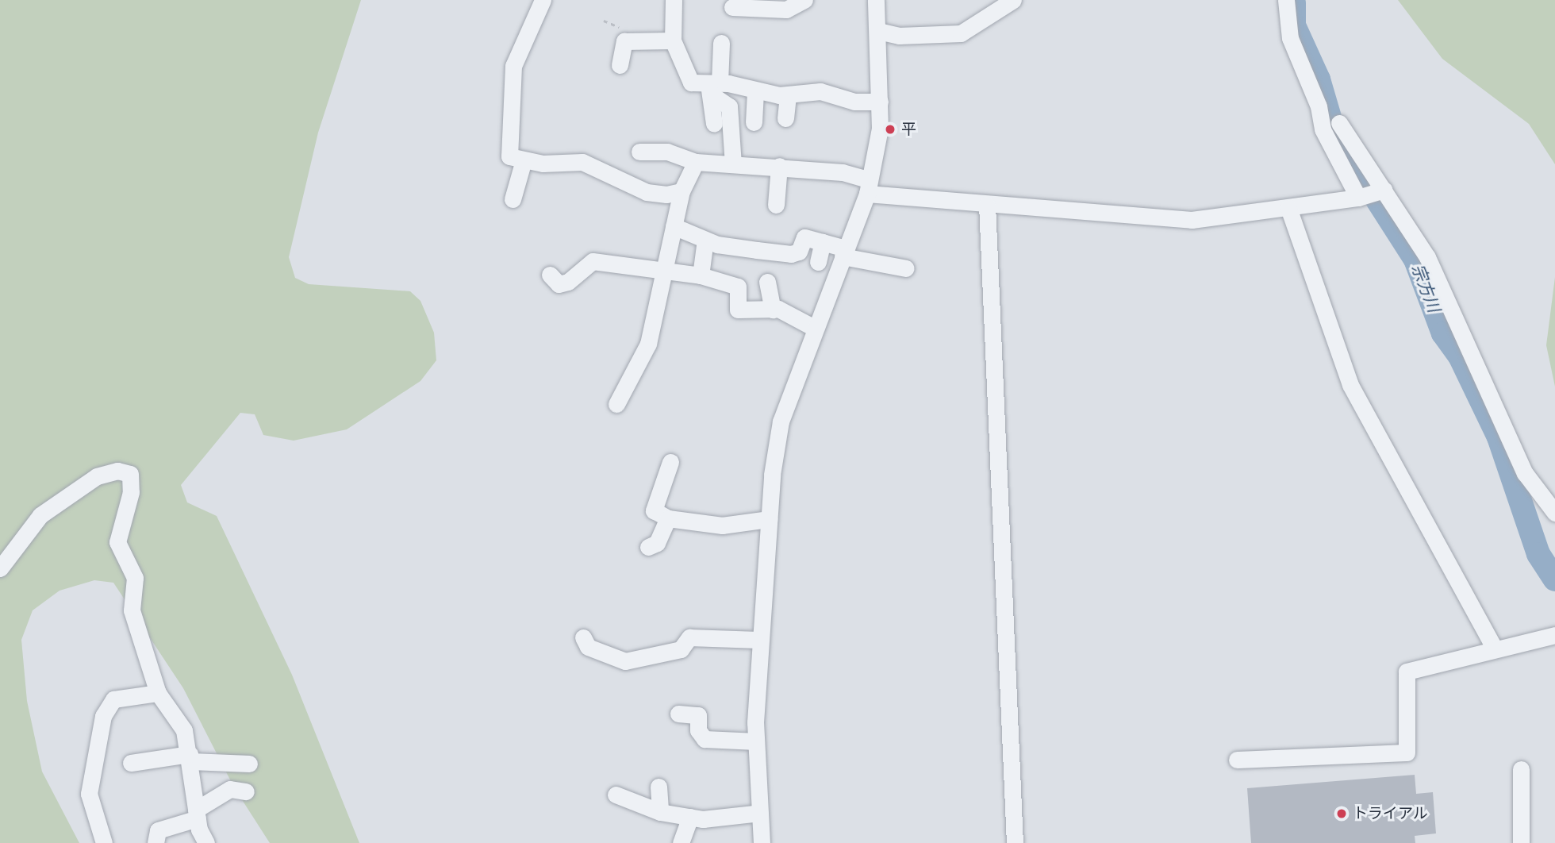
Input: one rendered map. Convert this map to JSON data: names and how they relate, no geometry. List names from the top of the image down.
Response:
{
  "water": ["宗方川"],
  "places": ["平", "トライアル"]
}
